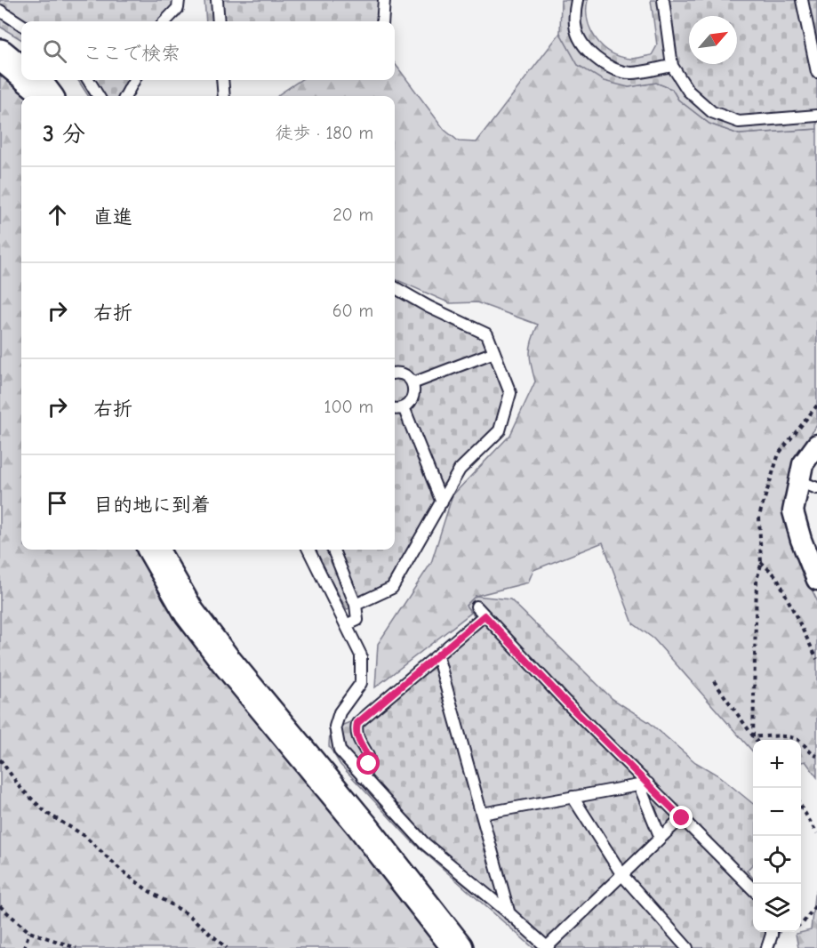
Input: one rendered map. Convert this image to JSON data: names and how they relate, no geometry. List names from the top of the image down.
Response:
{
  "north": "top right",
  "page": {
    "search": "ここで検索",
    "heading": ["3 分", "徒歩 · 180 m"],
    "list": [
      ["直進", "20 m"],
      ["右折", "60 m"],
      ["右折", "100 m"],
      "目的地に到着"
    ],
    "map_buttons": ["+", "−"]
  }
}
